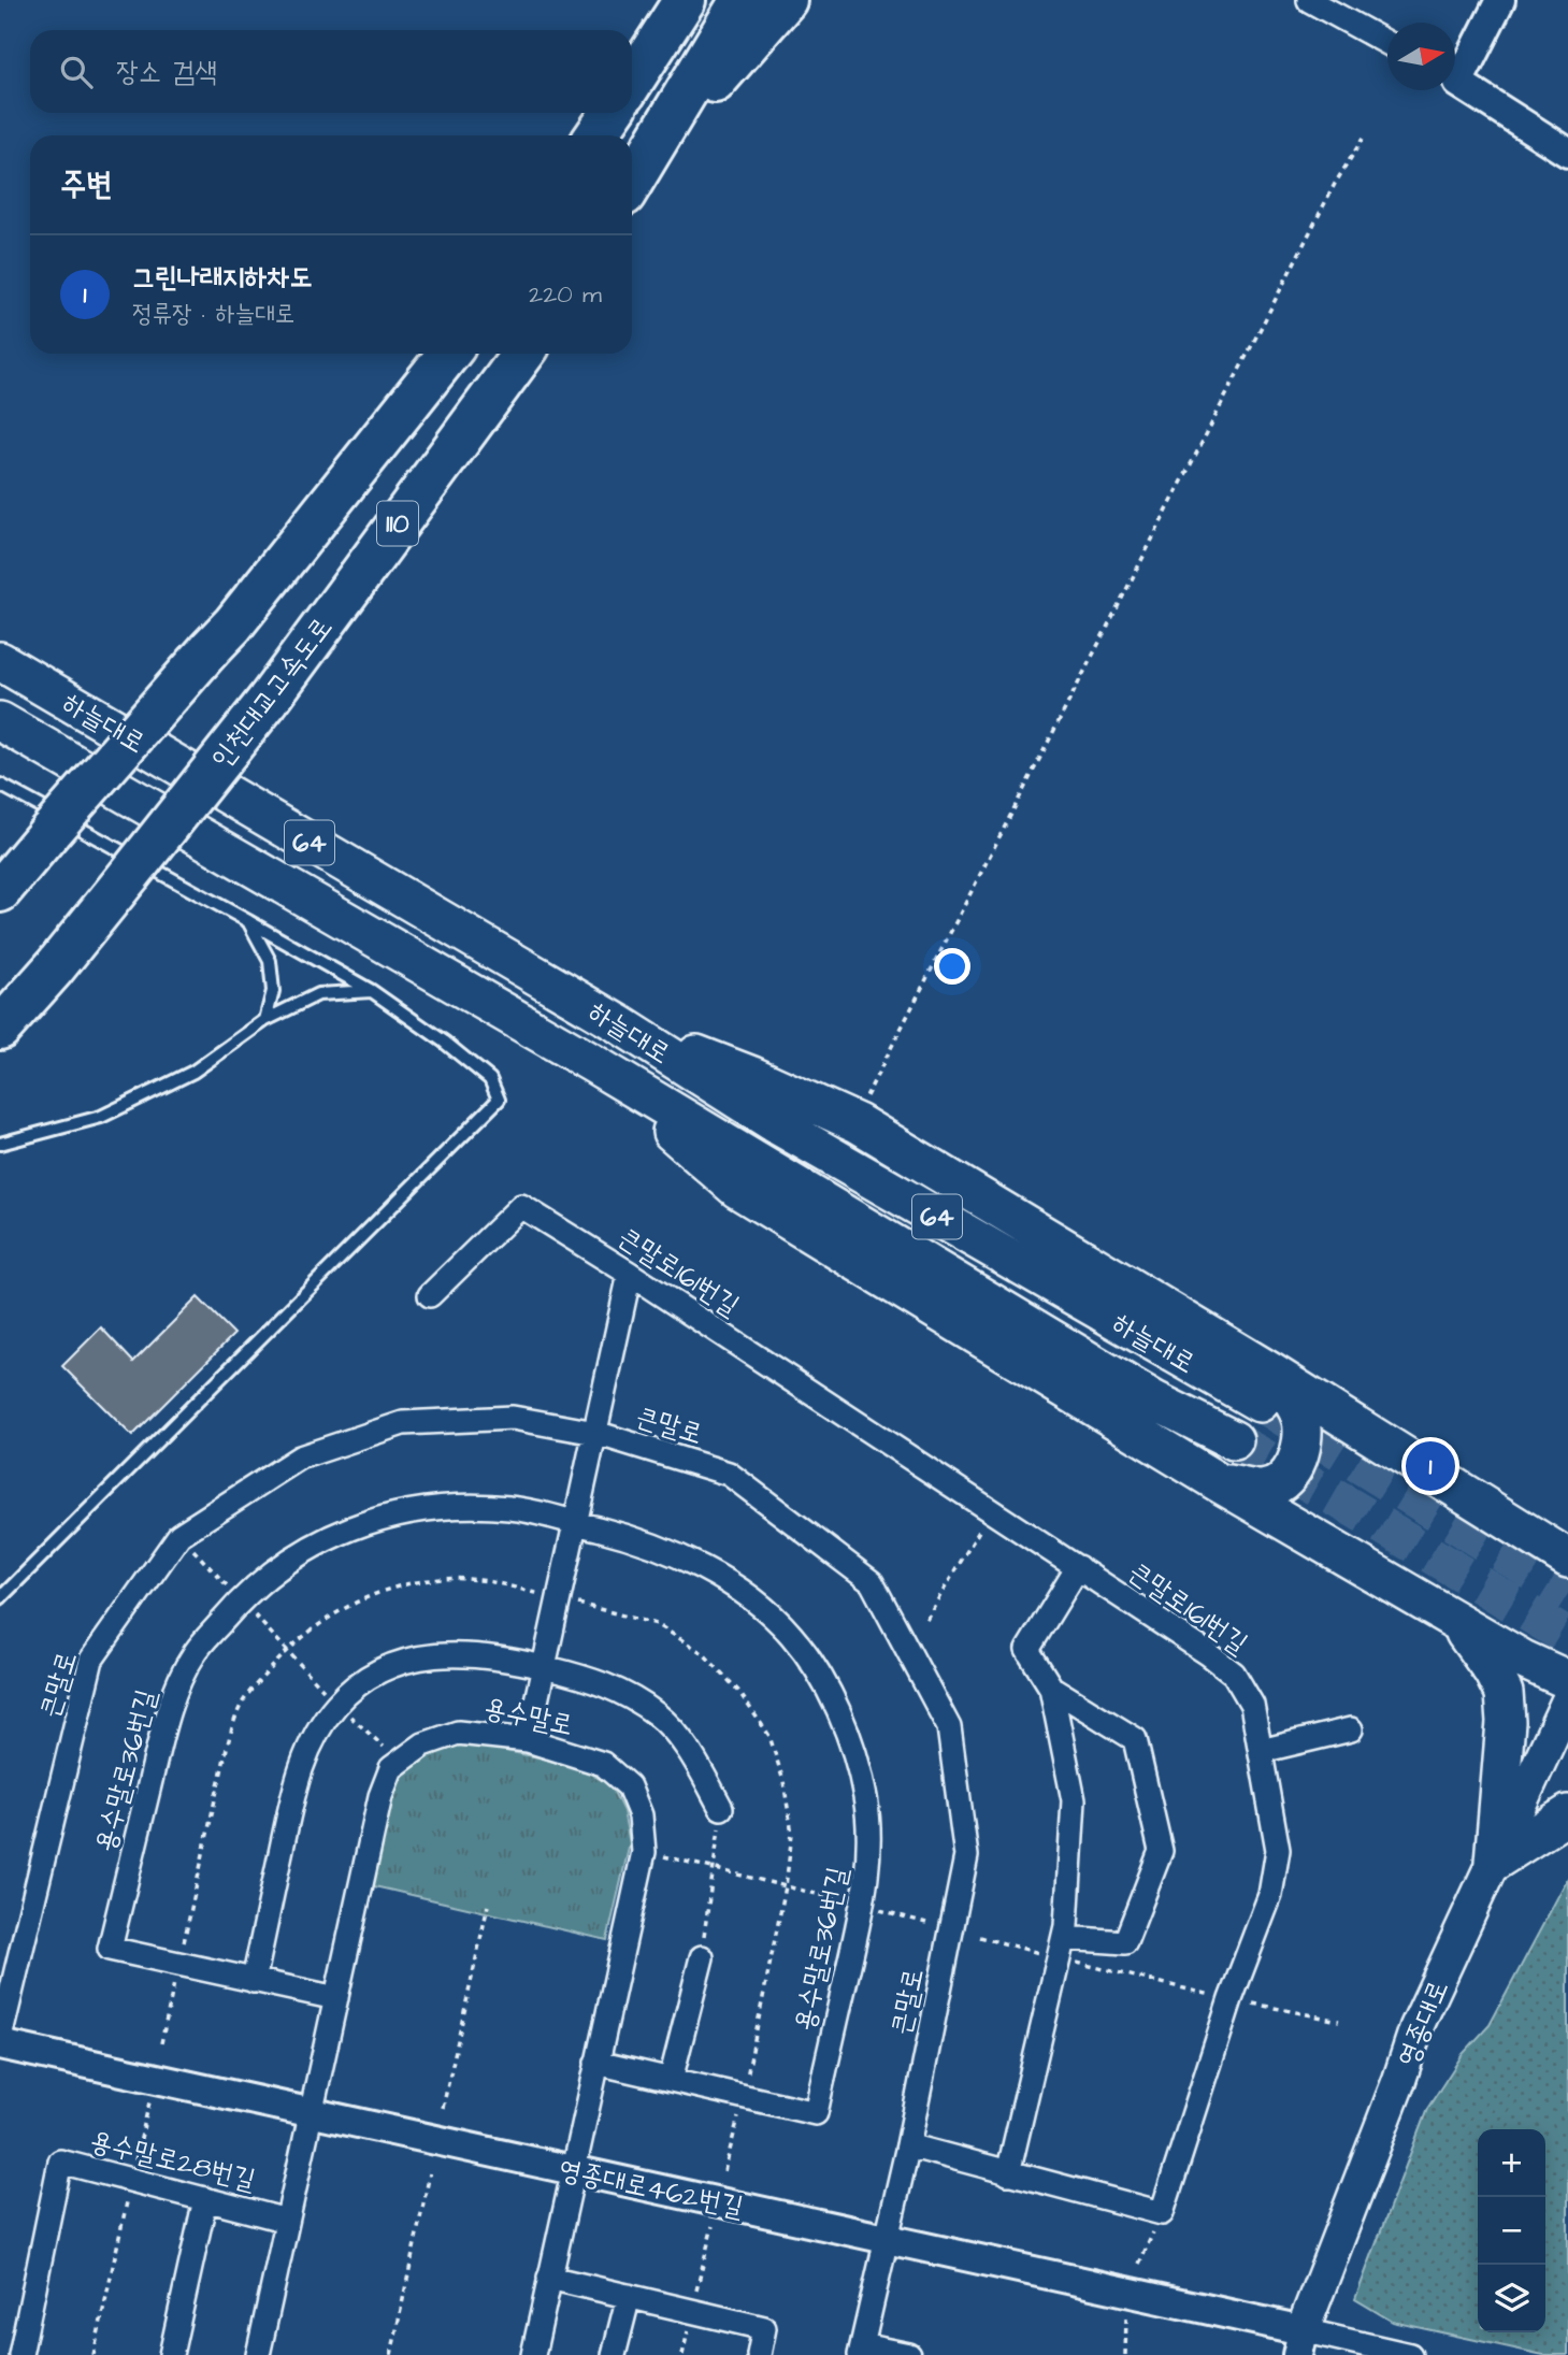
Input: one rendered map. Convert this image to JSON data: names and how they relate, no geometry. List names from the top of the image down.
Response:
{
  "streets": {
    "highway": [
      "110",
      "인천대교고속도로",
      "하늘대로",
      "64"
    ],
    "main road": ["영종대로"],
    "street": [
      "큰말로161번길",
      "큰말로",
      "용수말로",
      "용수말로36번길",
      "용수말로28번길",
      "영종대로462번길"
    ]
  },
  "crossings": [
    ["큰말로", "영종대로462번길"],
    ["용수말로", "용수말로36번길"],
    ["용수말로", "용수말로28번길"],
    ["용수말로", "영종대로462번길"],
    ["영종대로", "영종대로462번길"]
  ],
  "north": "right",
  "page": {
    "search": "장소 검색",
    "heading": "주변",
    "list": [
      {
        "mark": "1",
        "name": "그린나래지하차도",
        "note": "정류장 · 하늘대로",
        "value": "220 m"
      }
    ],
    "pins": "1",
    "map_buttons": ["+", "−"]
  }
}
